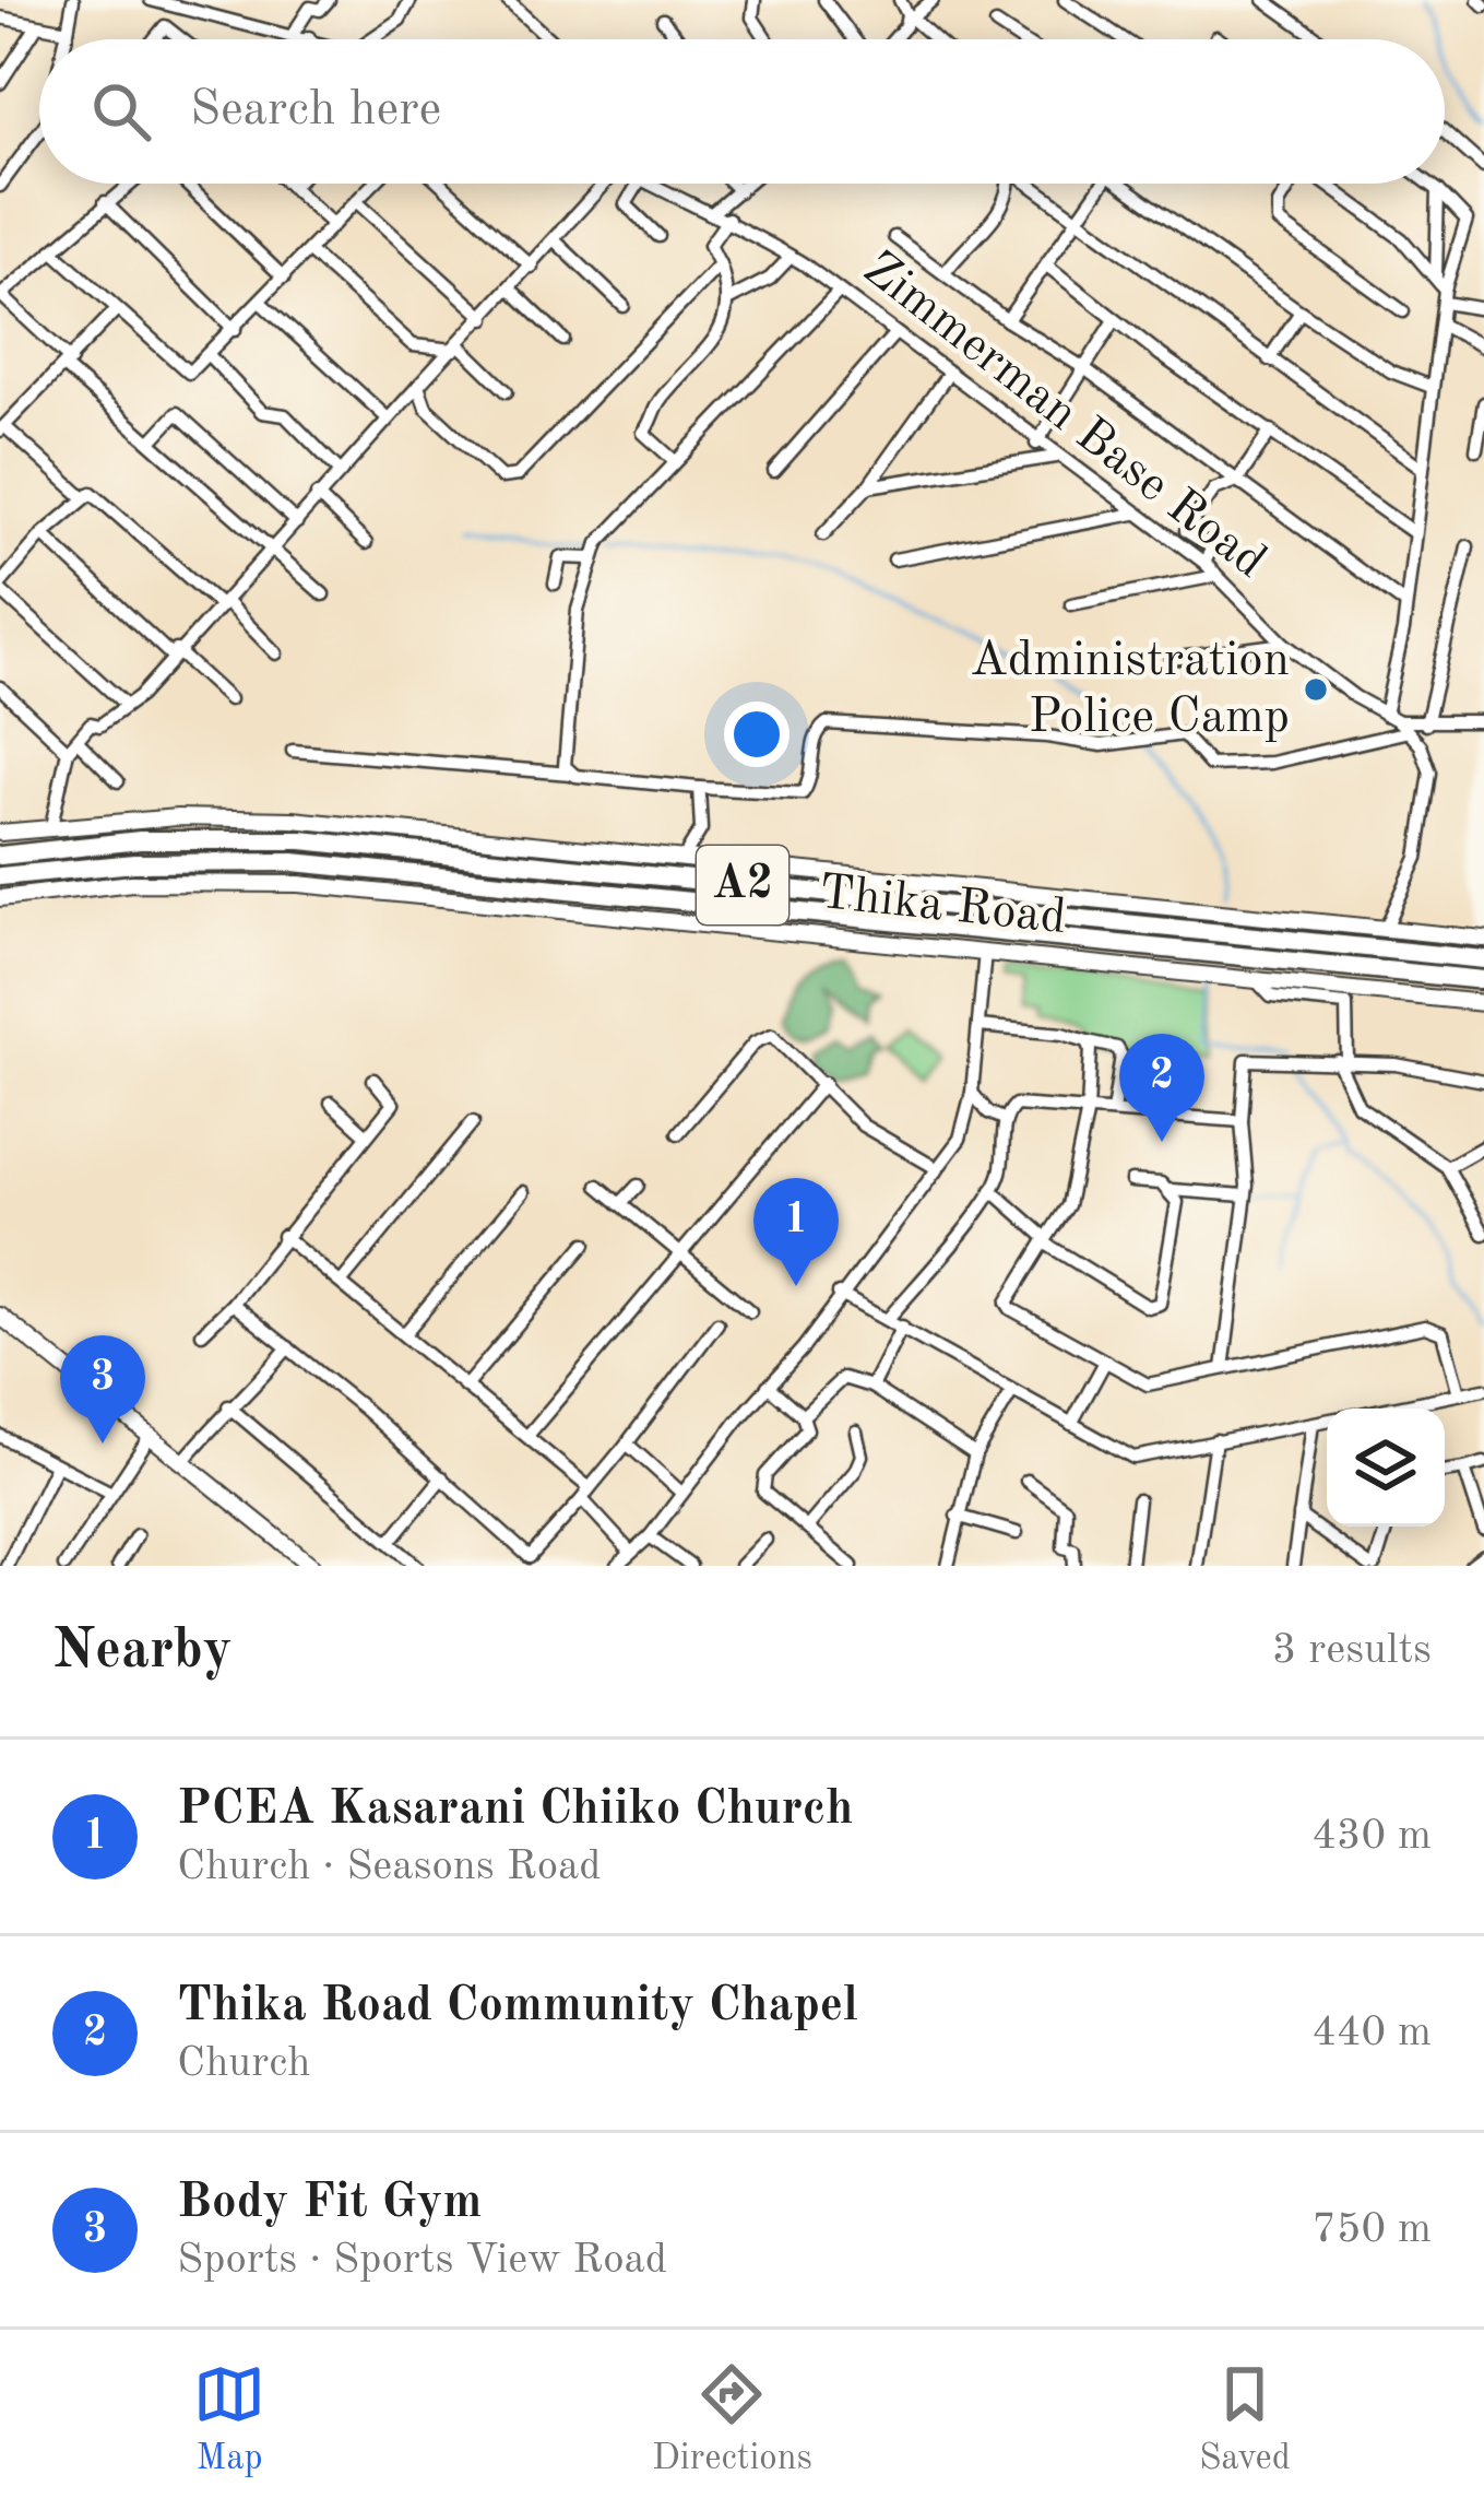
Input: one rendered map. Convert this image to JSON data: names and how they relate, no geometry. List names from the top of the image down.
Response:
{
  "streets": {
    "highway": ["A2", "Thika Road"],
    "street": ["Zimmerman Base Road"]
  },
  "places": ["Administration Police Camp"],
  "page": {
    "search": "Search here",
    "pins": ["2", "1", "3"],
    "heading": ["Nearby", "3 results"],
    "list": [
      {
        "mark": "1",
        "name": "PCEA Kasarani Chiiko Church",
        "note": "Church · Seasons Road",
        "value": "430 m"
      },
      {
        "mark": "2",
        "name": "Thika Road Community Chapel",
        "note": "Church",
        "value": "440 m"
      },
      {
        "mark": "3",
        "name": "Body Fit Gym",
        "note": "Sports · Sports View Road",
        "value": "750 m"
      }
    ],
    "nav": ["Map", "Directions", "Saved"]
  }
}
